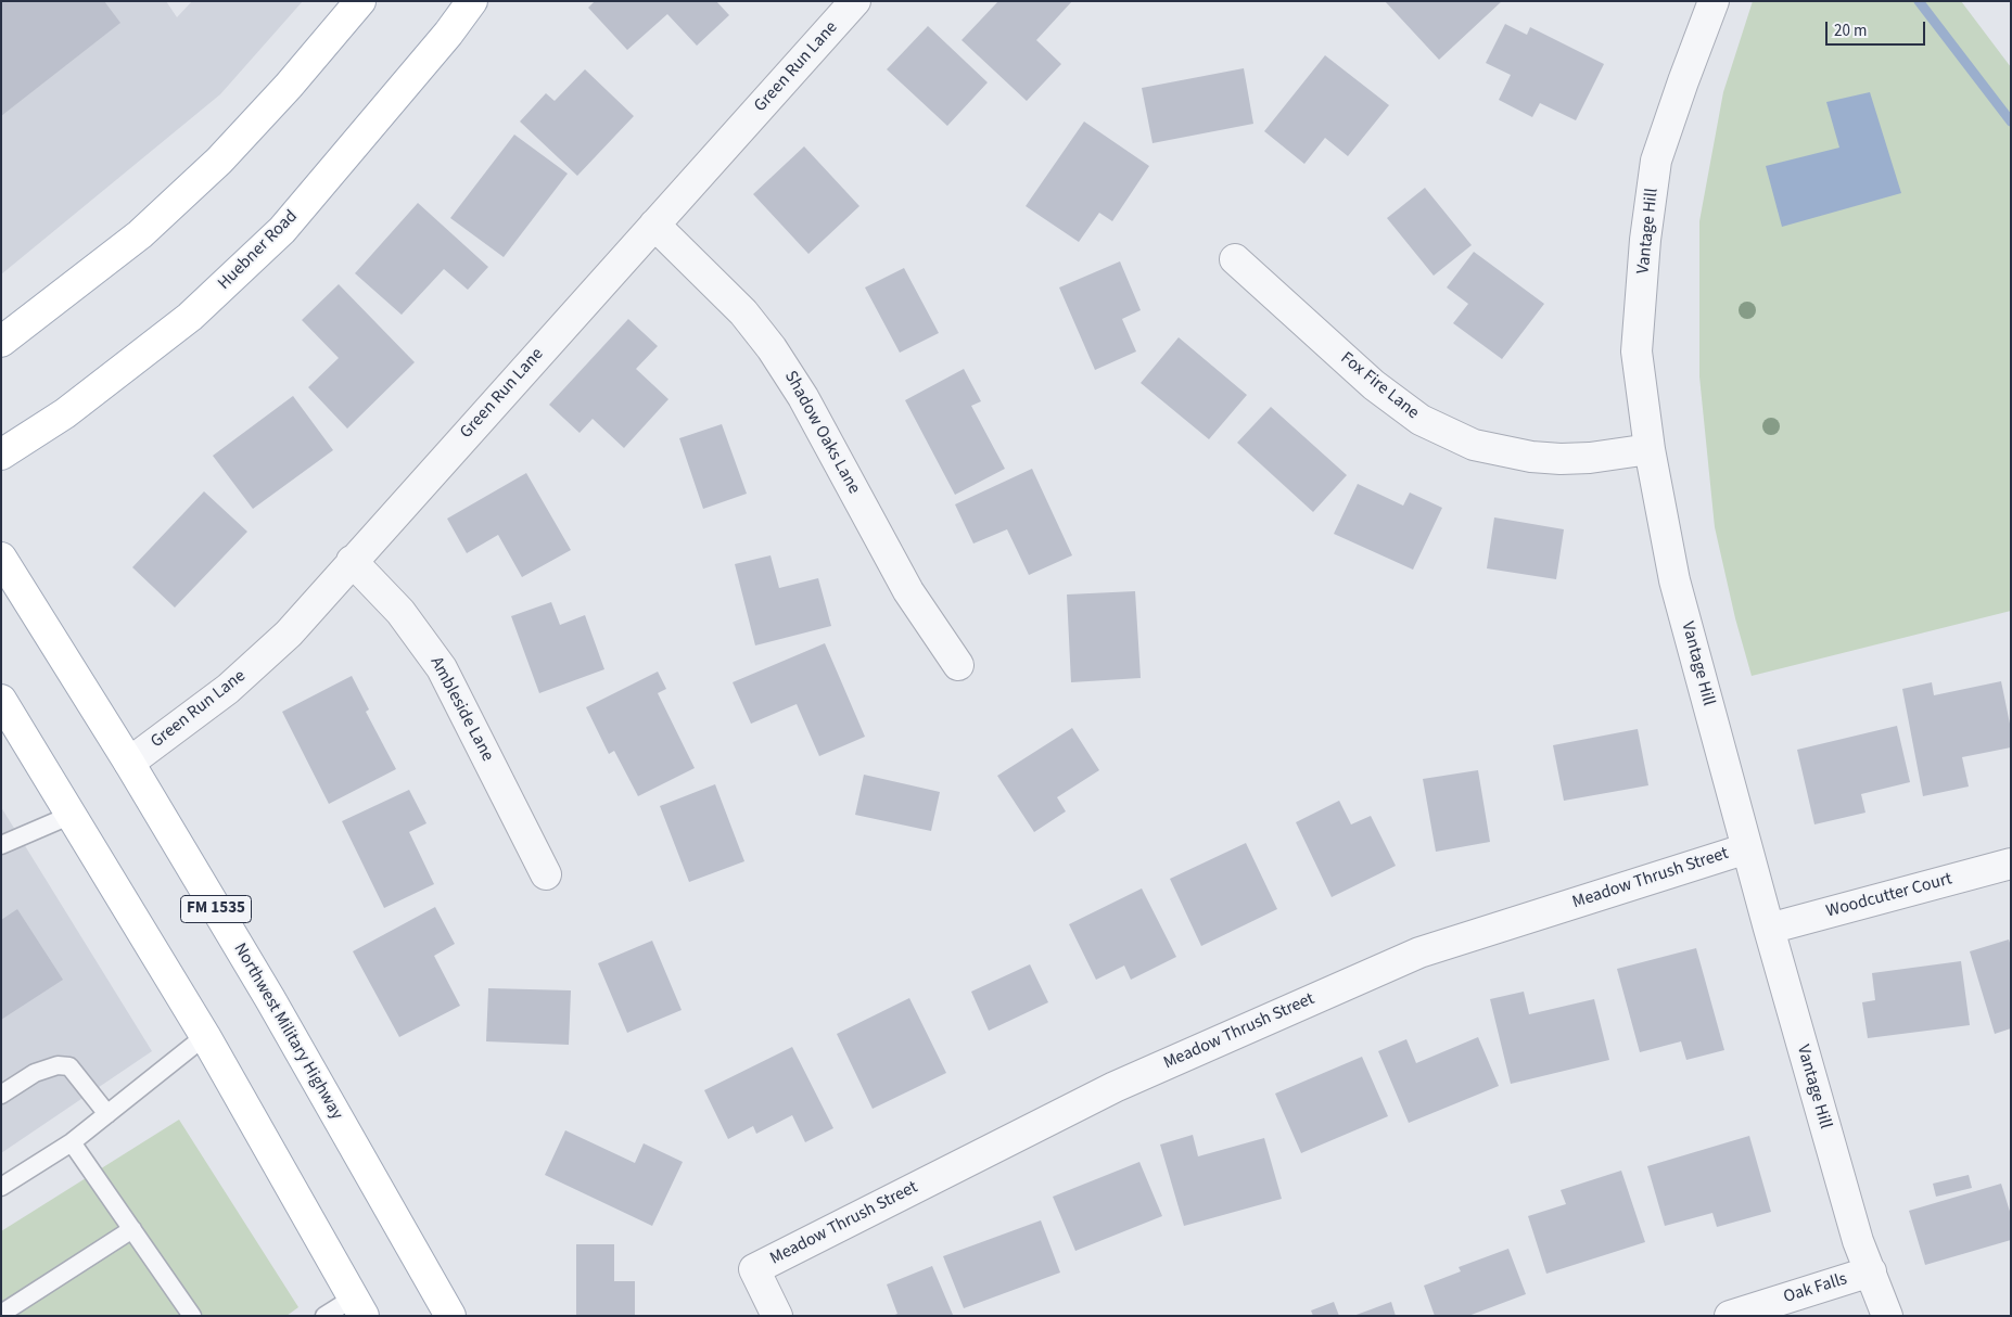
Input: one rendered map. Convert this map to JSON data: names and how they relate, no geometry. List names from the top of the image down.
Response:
{
  "streets": {
    "main road": ["Huebner Road", "FM 1535", "Northwest Military Highway"],
    "street": [
      "Green Run Lane",
      "Vantage Hill",
      "Fox Fire Lane",
      "Shadow Oaks Lane",
      "Ambleside Lane",
      "Meadow Thrush Street",
      "Woodcutter Court",
      "Oak Falls"
    ]
  },
  "crossings": [
    ["Green Run Lane", "Shadow Oaks Lane"],
    ["Green Run Lane", "Ambleside Lane"],
    ["Green Run Lane", "Northwest Military Highway"],
    ["Vantage Hill", "Fox Fire Lane"],
    ["Vantage Hill", "Meadow Thrush Street"],
    ["Vantage Hill", "Woodcutter Court"],
    ["Vantage Hill", "Oak Falls"]
  ],
  "scale_bar": "20 m"
}
